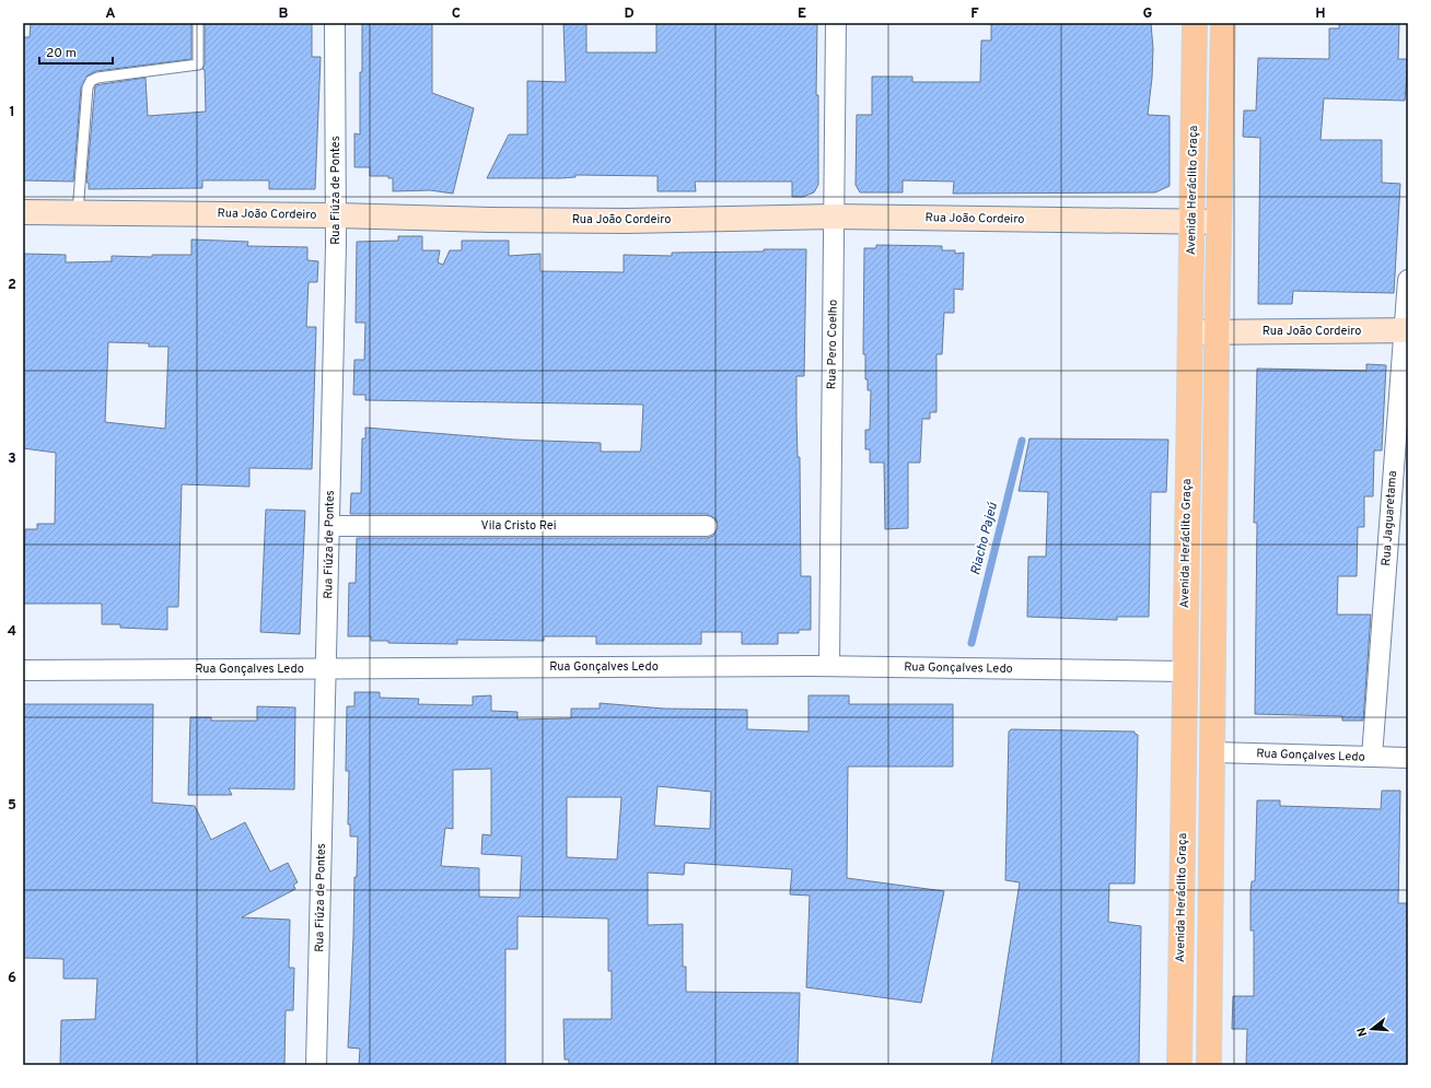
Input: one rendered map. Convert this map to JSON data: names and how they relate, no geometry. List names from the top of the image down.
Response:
{
  "streets": {
    "main road": ["Avenida Heráclito Graça"],
    "street": [
      "Rua Fiúza de Pontes",
      "Rua João Cordeiro",
      "Rua Pero Coelho",
      "Rua Jaguaretama",
      "Vila Cristo Rei",
      "Rua Gonçalves Ledo"
    ]
  },
  "crossings": [
    ["Rua Fiúza de Pontes", "Rua João Cordeiro"],
    ["Rua Fiúza de Pontes", "Vila Cristo Rei"],
    ["Rua Fiúza de Pontes", "Rua Gonçalves Ledo"],
    ["Avenida Heráclito Graça", "Rua João Cordeiro"],
    ["Avenida Heráclito Graça", "Rua Gonçalves Ledo"],
    ["Rua João Cordeiro", "Rua Pero Coelho"],
    ["Rua João Cordeiro", "Rua Jaguaretama"],
    ["Rua Pero Coelho", "Rua Gonçalves Ledo"],
    ["Rua Jaguaretama", "Rua Gonçalves Ledo"]
  ],
  "water": ["Riacho Pajeú"],
  "scale_bar": "20 m",
  "north": "left",
  "grid": {
    "columns": [
      "A",
      "B",
      "C",
      "D",
      "E",
      "F",
      "G",
      "H"
    ],
    "rows": [
      "1",
      "2",
      "3",
      "4",
      "5",
      "6"
    ]
  }
}
